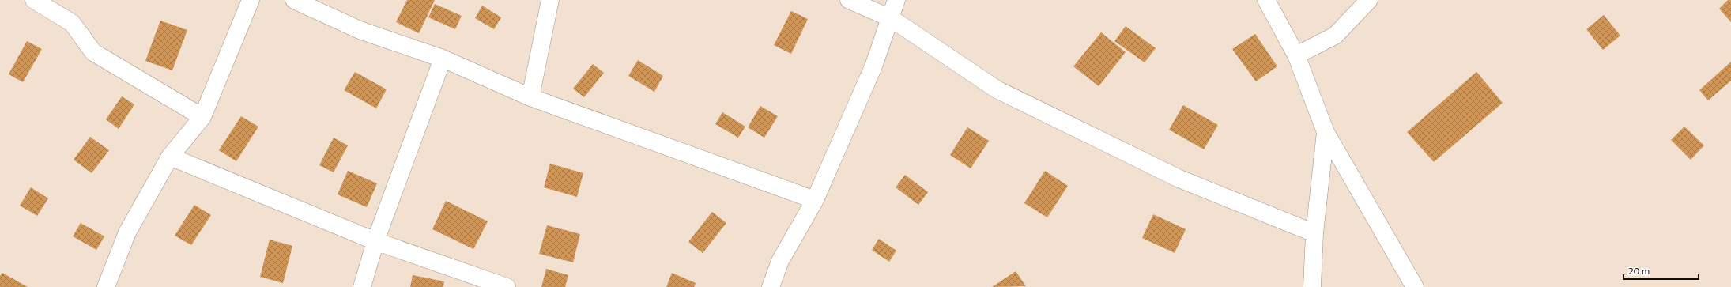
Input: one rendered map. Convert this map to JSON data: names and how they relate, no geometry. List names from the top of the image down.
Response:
{
  "scale_bar": "20 m"
}
